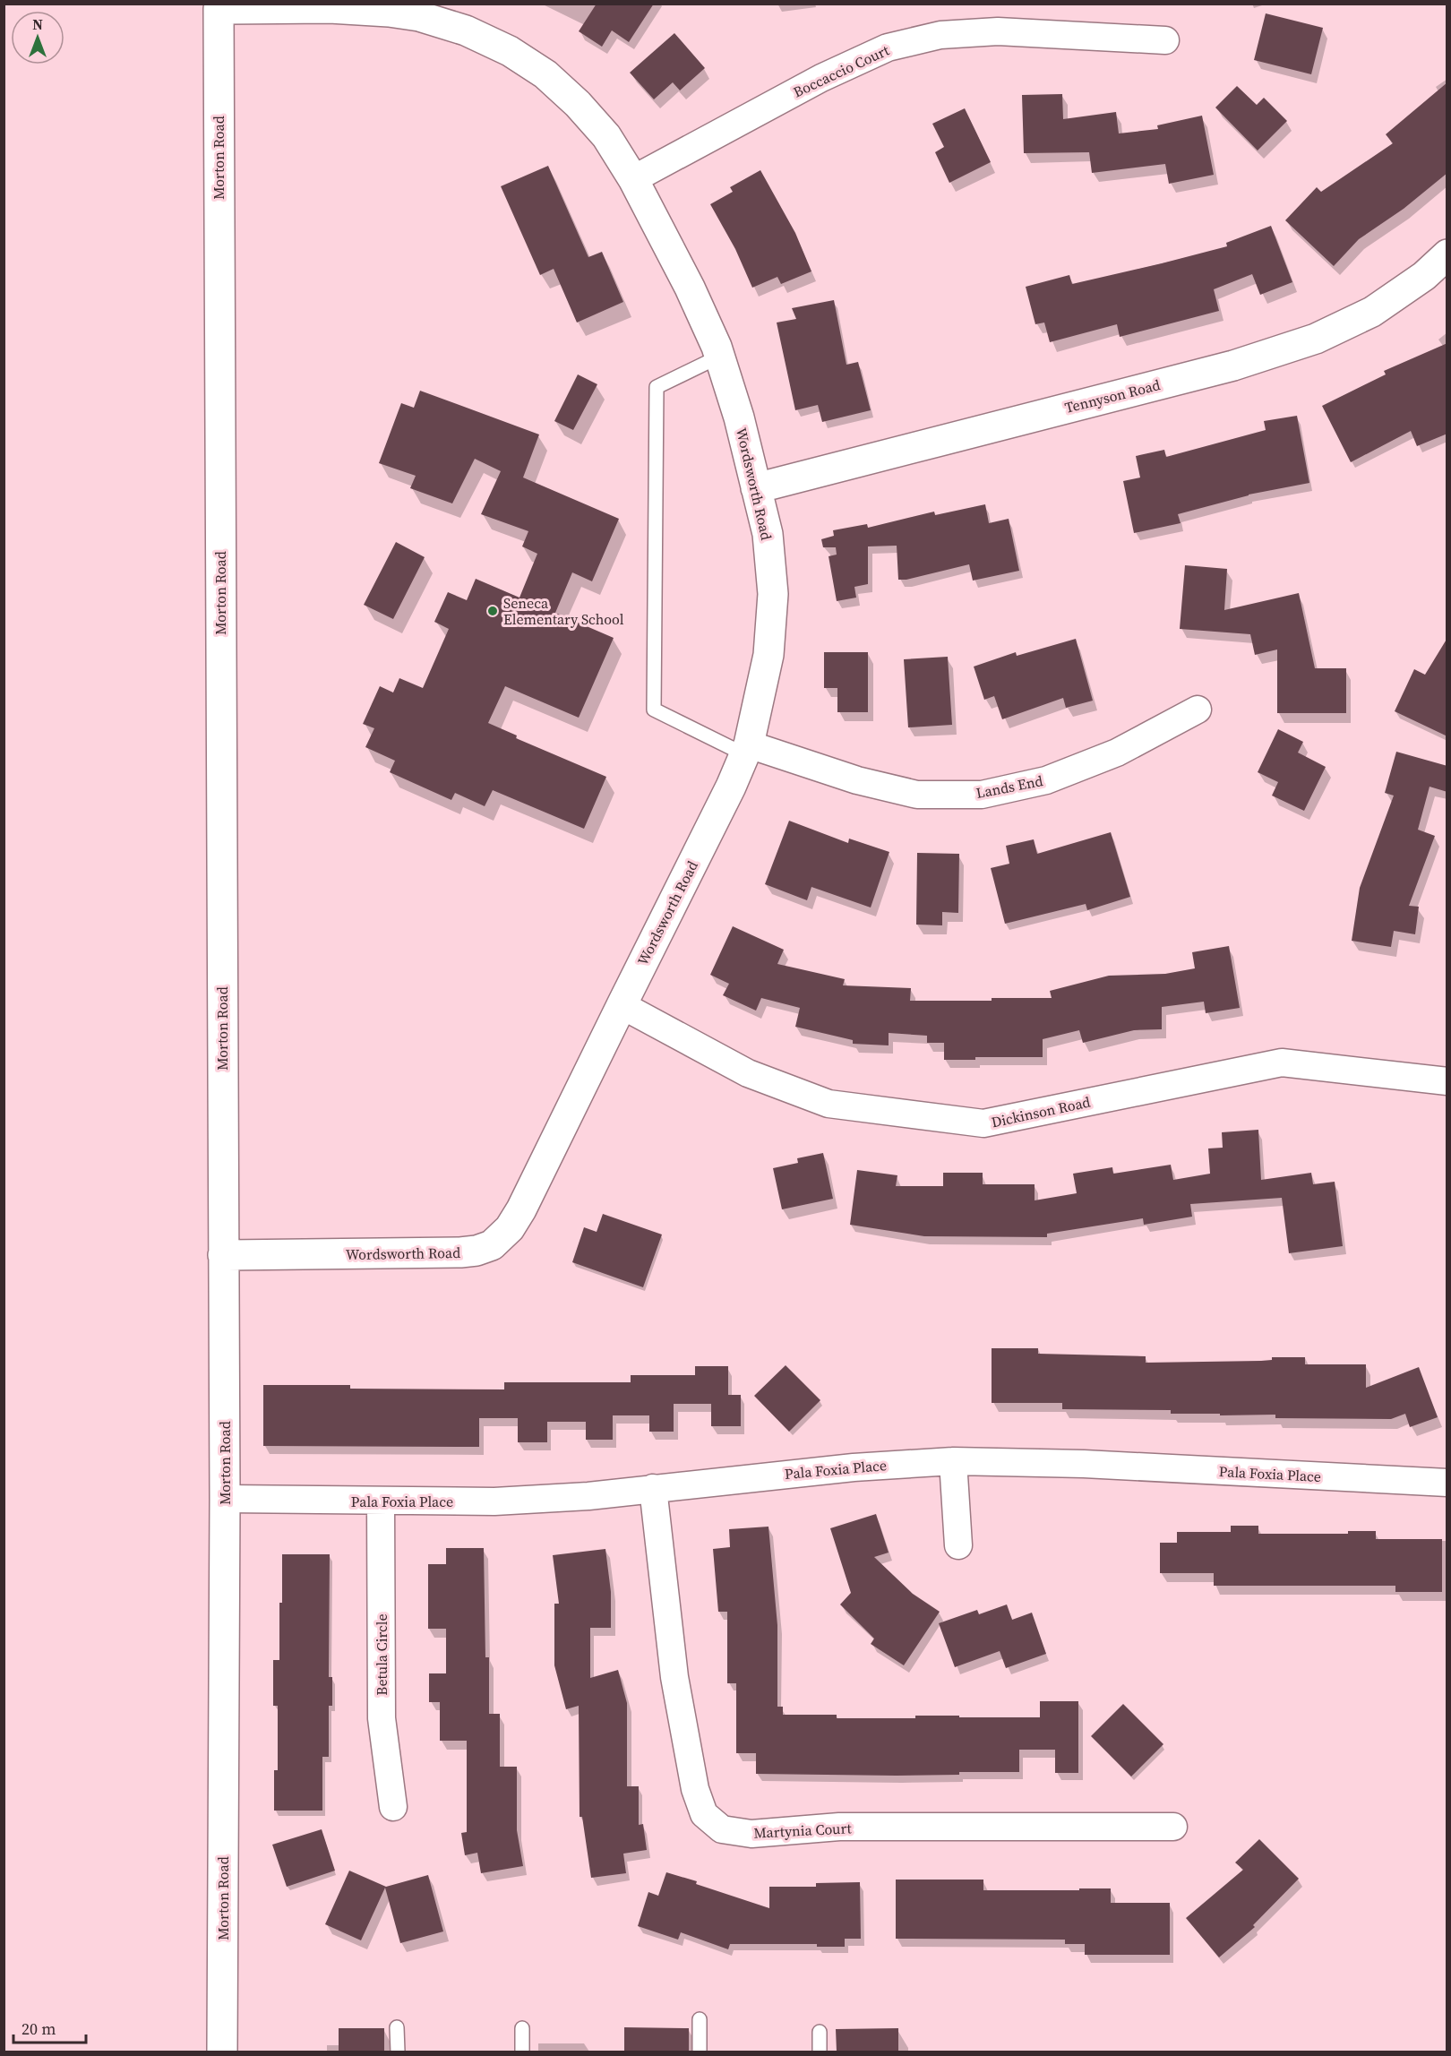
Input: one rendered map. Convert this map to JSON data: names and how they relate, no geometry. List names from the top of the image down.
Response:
{
  "streets": {
    "street": [
      "Boccaccio Court",
      "Morton Road",
      "Tennyson Road",
      "Wordsworth Road",
      "Lands End",
      "Dickinson Road",
      "Pala Foxia Place",
      "Betula Circle",
      "Martynia Court"
    ]
  },
  "crossings": [
    ["Boccaccio Court", "Wordsworth Road"],
    ["Morton Road", "Wordsworth Road"],
    ["Morton Road", "Pala Foxia Place"],
    ["Tennyson Road", "Wordsworth Road"],
    ["Wordsworth Road", "Lands End"],
    ["Wordsworth Road", "Dickinson Road"],
    ["Pala Foxia Place", "Betula Circle"],
    ["Pala Foxia Place", "Martynia Court"]
  ],
  "places": ["Seneca Elementary School"],
  "scale_bar": "20 m",
  "north": "top"
}
